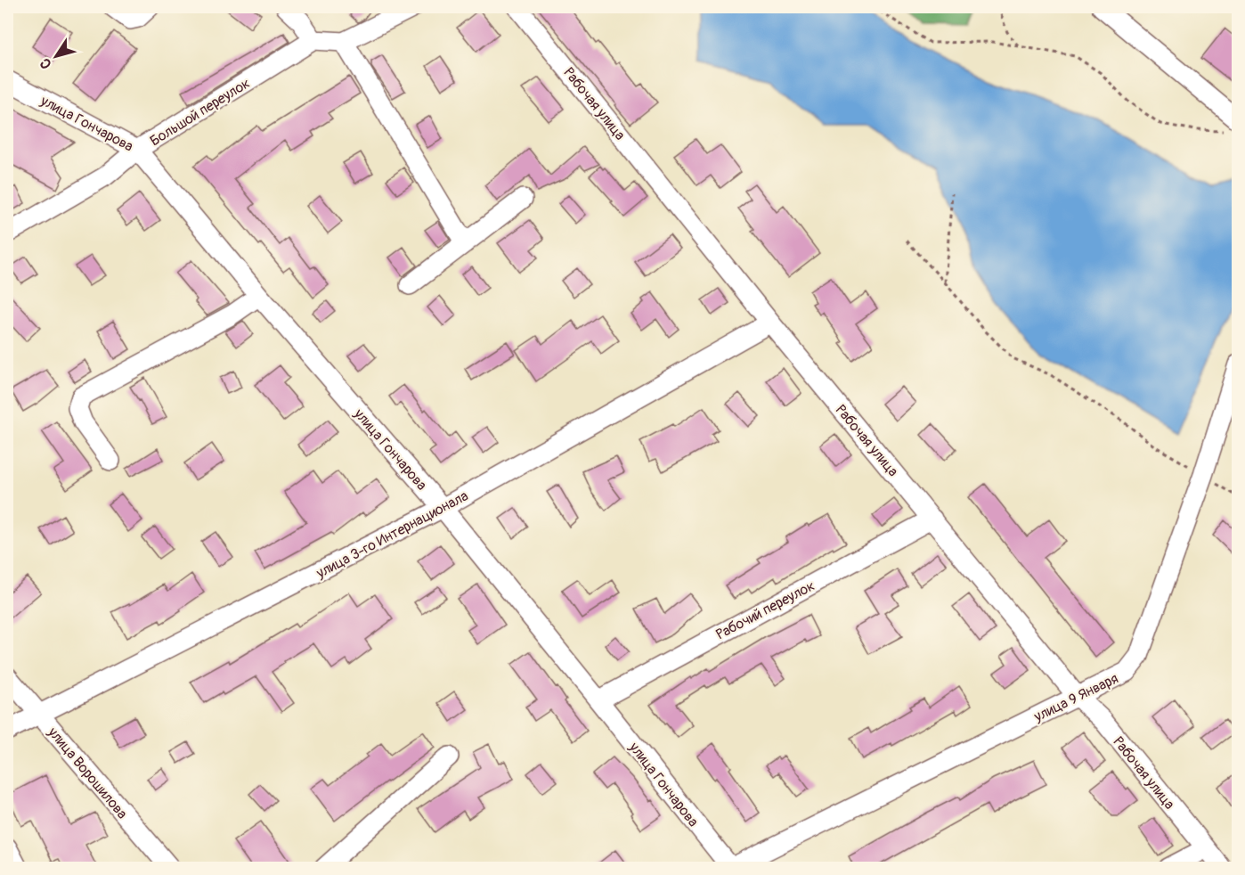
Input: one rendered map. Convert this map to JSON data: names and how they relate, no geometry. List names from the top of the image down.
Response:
{
  "streets": {
    "street": [
      "Рабочая улица",
      "Большой переулок",
      "улица Гончарова",
      "улица 3-го Интернационала",
      "Рабочий переулок",
      "улица 9 Января",
      "улица Ворошилова"
    ]
  },
  "crossings": [
    ["Рабочая улица", "улица 3-го Интернационала"],
    ["Рабочая улица", "Рабочий переулок"],
    ["Рабочая улица", "улица 9 Января"],
    ["Большой переулок", "улица Гончарова"],
    ["улица Гончарова", "улица 3-го Интернационала"],
    ["улица Гончарова", "Рабочий переулок"],
    ["улица Гончарова", "улица 9 Января"],
    ["улица 3-го Интернационала", "улица Ворошилова"]
  ],
  "north": "bottom left"
}
